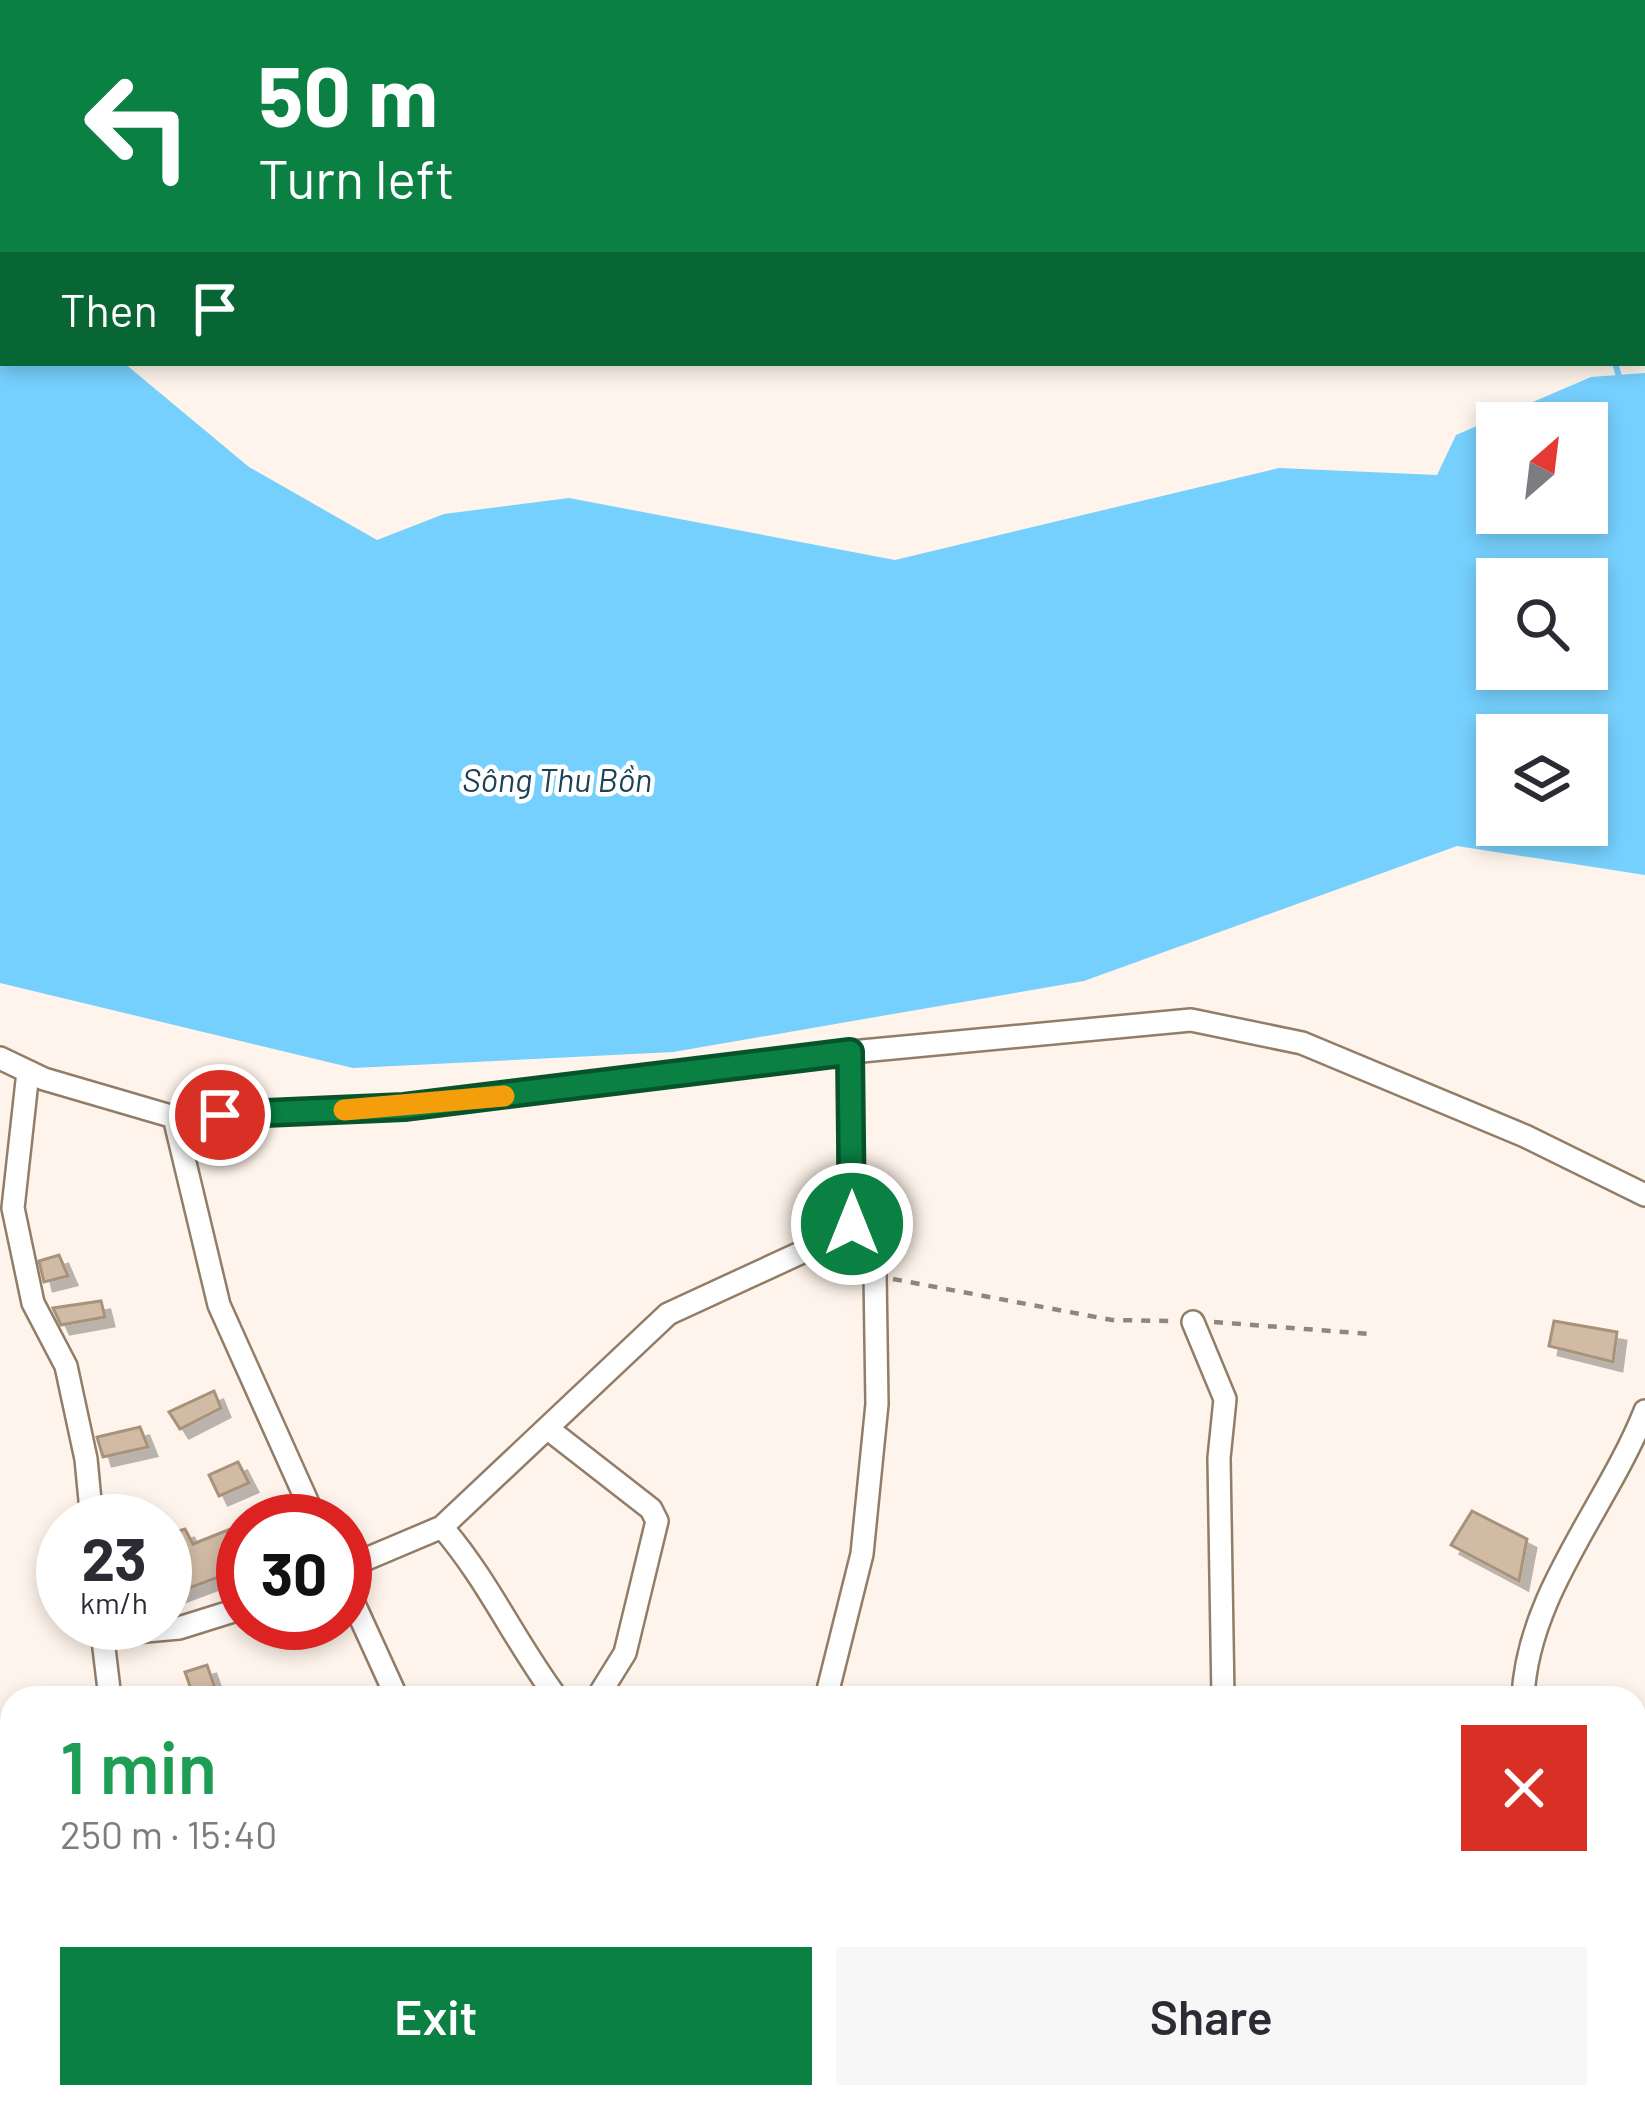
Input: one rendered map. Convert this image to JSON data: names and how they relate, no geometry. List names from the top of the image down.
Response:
{
  "water": ["Sông Thu Bồn"],
  "north": "top right",
  "page": {
    "turn": ["50 m", "Turn left"],
    "then": "Then",
    "speed": "23 km/h",
    "limit": "30",
    "heading": ["1 min", "250 m · 15:40"],
    "buttons": ["Exit", "Share"]
  }
}
